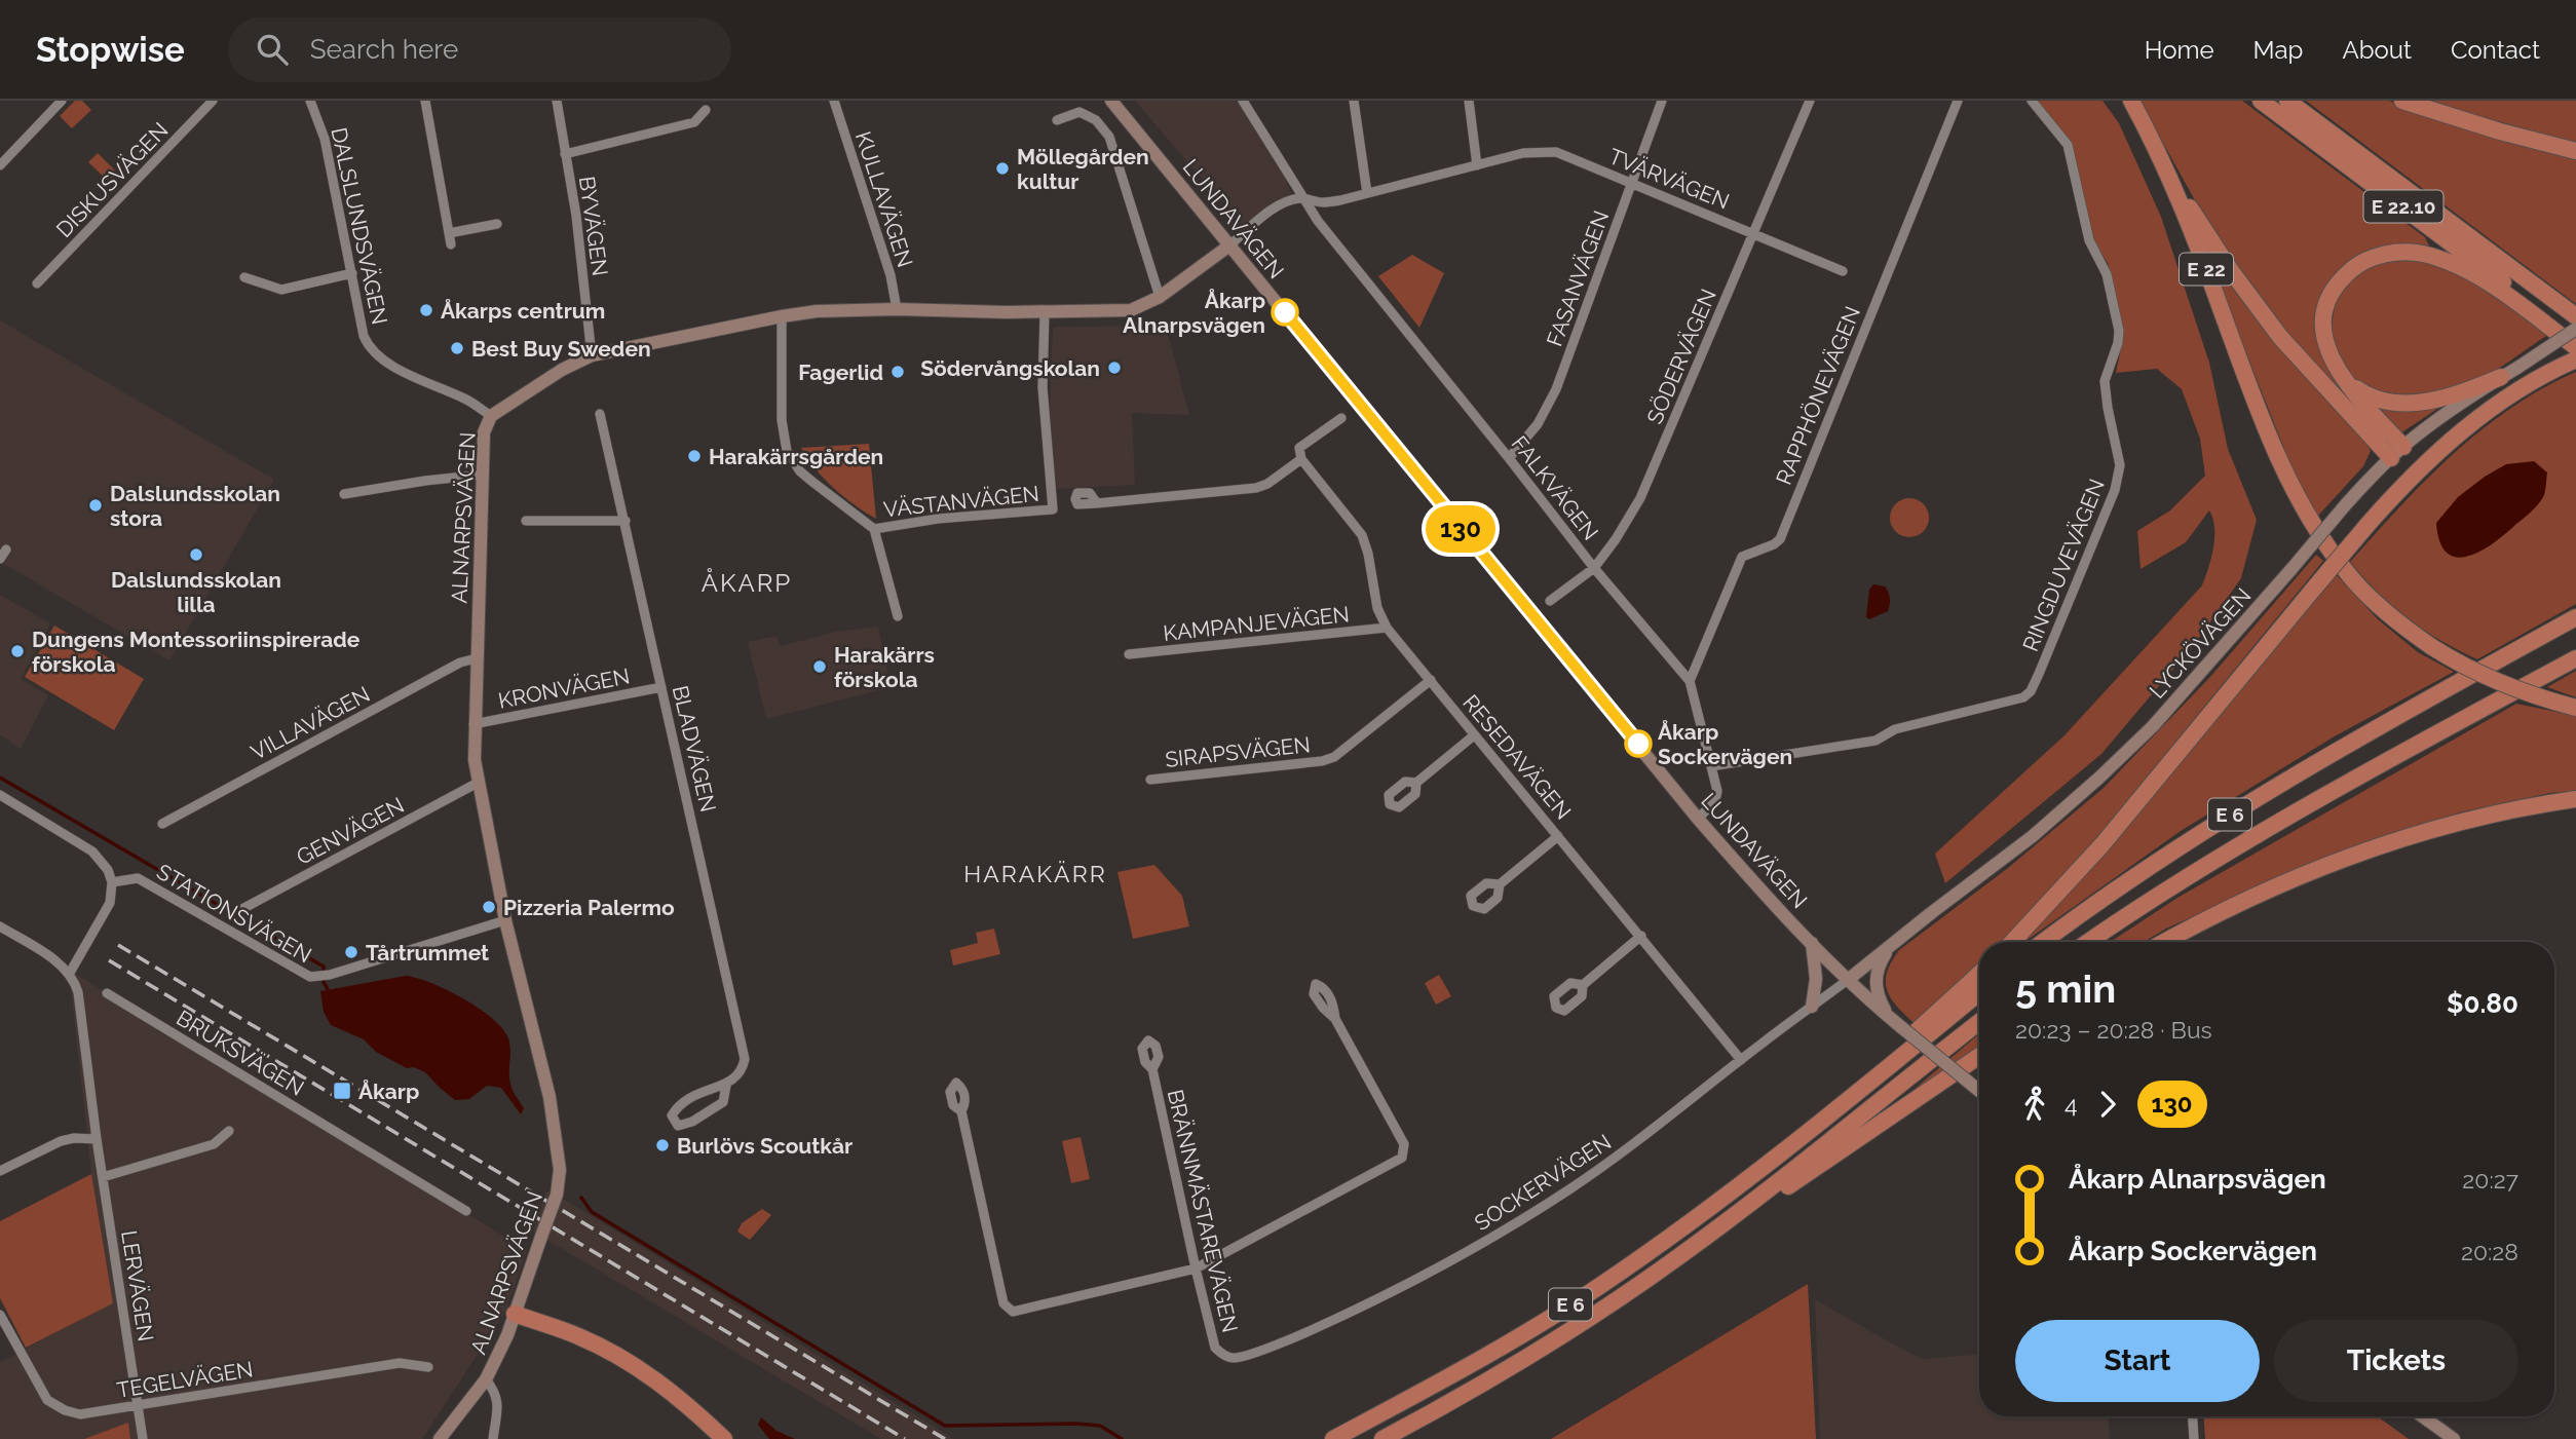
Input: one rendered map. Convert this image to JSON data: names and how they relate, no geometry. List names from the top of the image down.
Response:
{
  "streets": {
    "highway": ["E 22.10", "E 22", "E 6"],
    "main road": ["LUNDAVÄGEN", "ALNARPSVÄGEN", "LYCKÖVÄGEN"],
    "street": [
      "TVÄRVÄGEN",
      "DISKUSVÄGEN",
      "KULLAVÄGEN",
      "DALSLUNDSVÄGEN",
      "BYVÄGEN",
      "FASANVÄGEN",
      "SÖDERVÄGEN",
      "RAPPHÖNEVÄGEN",
      "FALKVÄGEN",
      "VÄSTANVÄGEN",
      "RINGDUVEVÄGEN",
      "KAMPANJEVÄGEN",
      "KRONVÄGEN",
      "VILLAVÄGEN",
      "BLADVÄGEN",
      "SIRAPSVÄGEN",
      "RESEDAVÄGEN",
      "GENVÄGEN",
      "STATIONSVÄGEN",
      "BRUKSVÄGEN",
      "SOCKERVÄGEN",
      "BRÄNNMÄSTAREVÄGEN",
      "LERVÄGEN",
      "TEGELVÄGEN"
    ]
  },
  "crossings": [
    ["TVÄRVÄGEN", "LUNDAVÄGEN"],
    ["TVÄRVÄGEN", "FASANVÄGEN"],
    ["TVÄRVÄGEN", "SÖDERVÄGEN"],
    ["TVÄRVÄGEN", "FALKVÄGEN"],
    ["TVÄRVÄGEN", "ALNARPSVÄGEN"],
    ["KULLAVÄGEN", "ALNARPSVÄGEN"],
    ["LUNDAVÄGEN", "FALKVÄGEN"],
    ["LUNDAVÄGEN", "ALNARPSVÄGEN"],
    ["LUNDAVÄGEN", "LYCKÖVÄGEN"],
    ["LUNDAVÄGEN", "SOCKERVÄGEN"],
    ["DALSLUNDSVÄGEN", "ALNARPSVÄGEN"],
    ["BYVÄGEN", "ALNARPSVÄGEN"],
    ["FASANVÄGEN", "FALKVÄGEN"],
    ["SÖDERVÄGEN", "FALKVÄGEN"],
    ["RAPPHÖNEVÄGEN", "FALKVÄGEN"],
    ["FALKVÄGEN", "RINGDUVEVÄGEN"],
    ["VÄSTANVÄGEN", "ALNARPSVÄGEN"],
    ["ALNARPSVÄGEN", "KRONVÄGEN"],
    ["ALNARPSVÄGEN", "VILLAVÄGEN"],
    ["ALNARPSVÄGEN", "GENVÄGEN"],
    ["ALNARPSVÄGEN", "STATIONSVÄGEN"],
    ["KAMPANJEVÄGEN", "RESEDAVÄGEN"],
    ["LYCKÖVÄGEN", "SOCKERVÄGEN"],
    ["KRONVÄGEN", "BLADVÄGEN"],
    ["SIRAPSVÄGEN", "RESEDAVÄGEN"],
    ["RESEDAVÄGEN", "SOCKERVÄGEN"],
    ["SOCKERVÄGEN", "BRÄNNMÄSTAREVÄGEN"],
    ["LERVÄGEN", "TEGELVÄGEN"]
  ],
  "districts": ["ÅKARP", "HARAKÄRR"],
  "places": {
    "other": [
      "Möllegården kultur",
      "Åkarps centrum",
      "Åkarp Alnarpsvägen",
      "Best Buy Sweden",
      "Södervångskolan",
      "Fagerlid",
      "Harakärrsgården",
      "Dalslundsskolan stora",
      "Dalslundsskolan lilla",
      "Dungens Montessoriinspirerade förskola",
      "Harakärrs förskola",
      "Åkarp Sockervägen",
      "Pizzeria Palermo",
      "Tårtrummet",
      "Burlövs Scoutkår"
    ],
    "transit": ["Åkarp"]
  },
  "lines": ["bus line 130"],
  "page": {
    "header": "Stopwise",
    "search": "Search here",
    "nav": [
      "Home",
      "Map",
      "About",
      "Contact"
    ],
    "on_map": "130",
    "heading": ["5 min", "20:23 – 20:28 · Bus", "$0.80"],
    "legs": ["4", "130"],
    "list": [
      {
        "name": "Åkarp Alnarpsvägen",
        "value": "20:27"
      },
      {
        "name": "Åkarp Sockervägen",
        "value": "20:28"
      }
    ],
    "buttons": ["Start", "Tickets"]
  }
}
